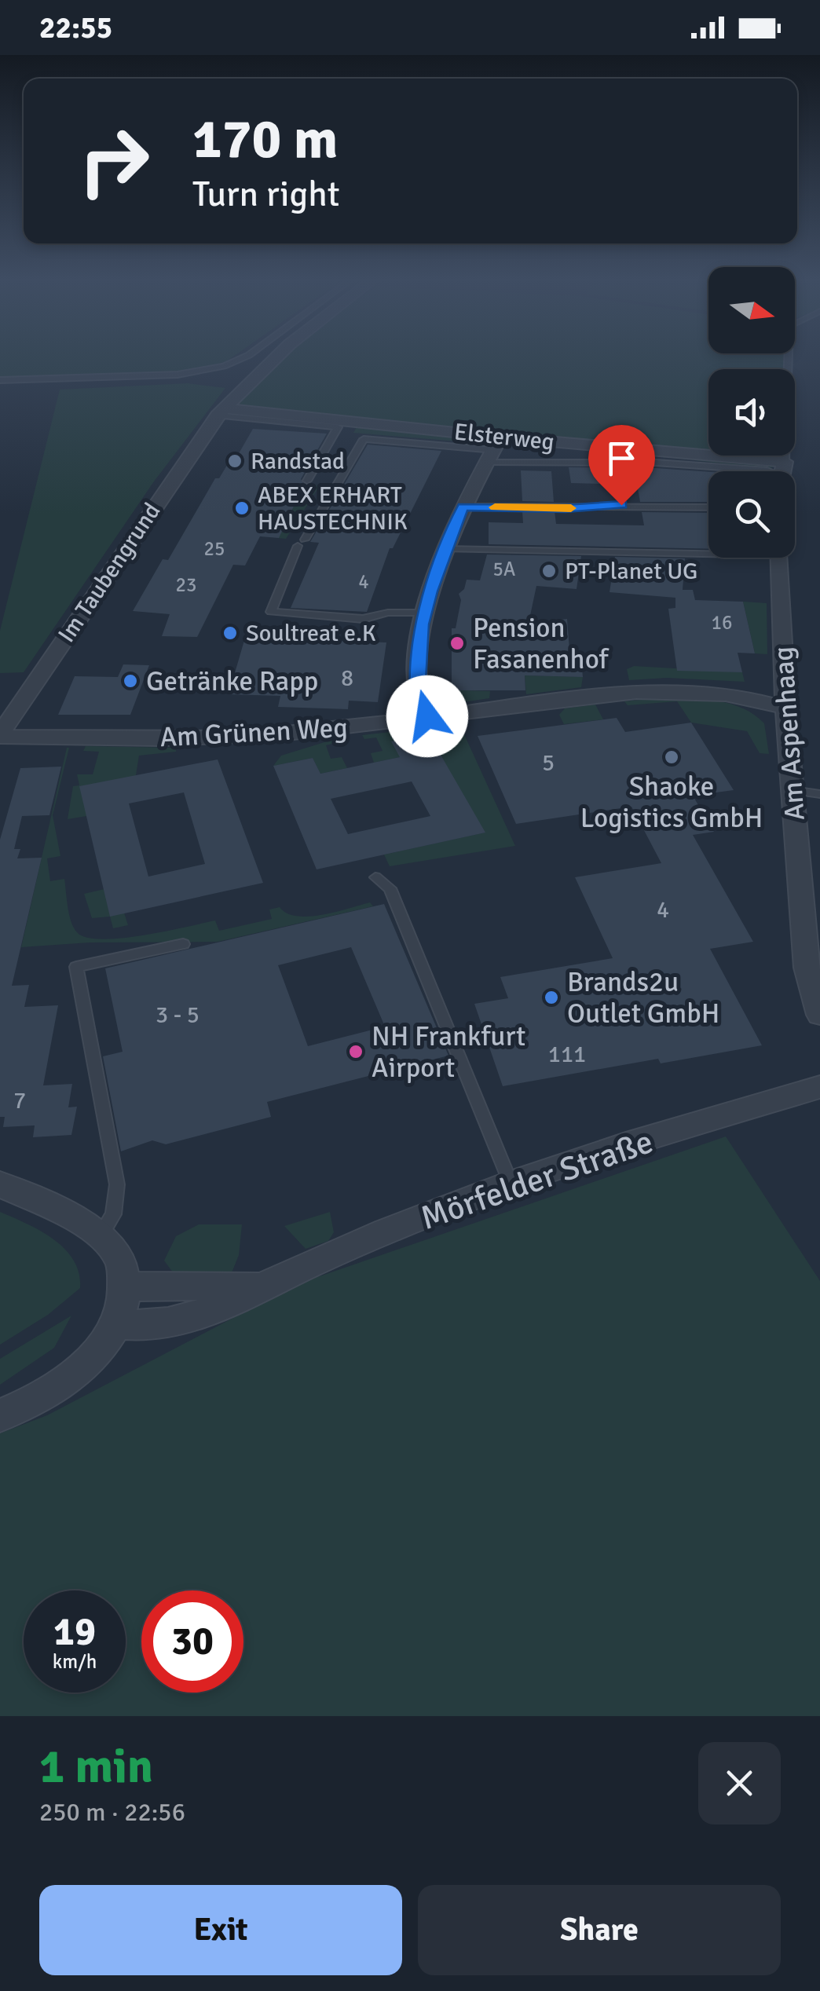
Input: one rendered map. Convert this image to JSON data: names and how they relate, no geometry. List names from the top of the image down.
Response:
{
  "streets": {
    "street": [
      "Elsterweg",
      "Im Taubengrund",
      "Am Grünen Weg",
      "Am Aspenhaag",
      "Mörfelder Straße"
    ]
  },
  "crossings": [
    ["Elsterweg", "Im Taubengrund"],
    ["Im Taubengrund", "Am Grünen Weg"],
    ["Am Grünen Weg", "Am Aspenhaag"]
  ],
  "places": [
    "Randstad",
    "ABEX ERHART HAUSTECHNIK",
    "PT-Planet UG",
    "Soultreat e.K",
    "Pension Fasanenhof",
    "Getränke Rapp",
    "Shaoke Logistics GmbH",
    "Brands2u Outlet GmbH",
    "NH Frankfurt Airport"
  ],
  "house_numbers": [
    "25",
    "5A",
    "4",
    "23",
    "16",
    "8",
    "5",
    "4",
    "3 - 5",
    "111",
    "7"
  ],
  "north": "right",
  "page": {
    "status": "22:55",
    "turn": ["170 m", "Turn right"],
    "speed": "19 km/h",
    "limit": "30",
    "heading": ["1 min", "250 m · 22:56"],
    "buttons": ["Exit", "Share"]
  }
}
